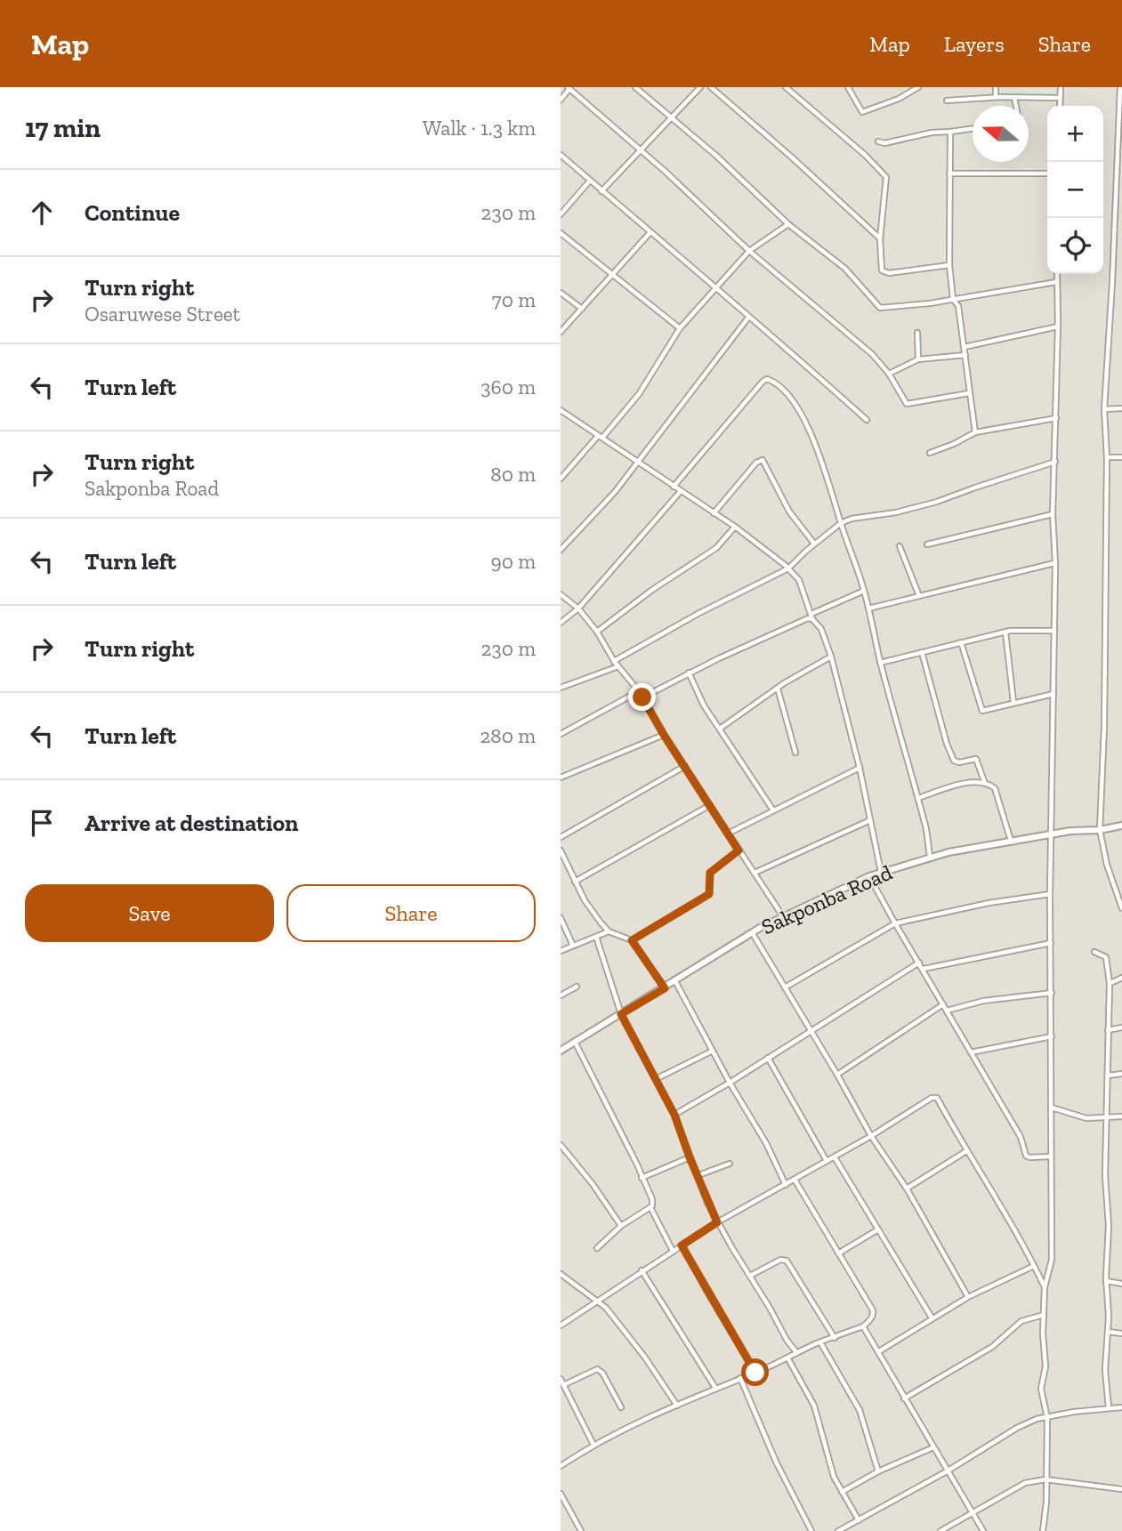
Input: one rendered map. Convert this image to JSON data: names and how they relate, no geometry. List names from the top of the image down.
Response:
{
  "streets": {
    "main road": ["Sakponba Road"]
  },
  "north": "left",
  "page": {
    "header": "Map",
    "nav": ["Map", "Layers", "Share"],
    "heading": ["17 min", "Walk · 1.3 km"],
    "map_buttons": ["+", "−"],
    "list": [
      ["Continue", "230 m"],
      ["Turn right", "Osaruwese Street", "70 m"],
      ["Turn left", "360 m"],
      ["Turn right", "Sakponba Road", "80 m"],
      ["Turn left", "90 m"],
      ["Turn right", "230 m"],
      ["Turn left", "280 m"],
      "Arrive at destination"
    ],
    "buttons": ["Save", "Share"]
  }
}
